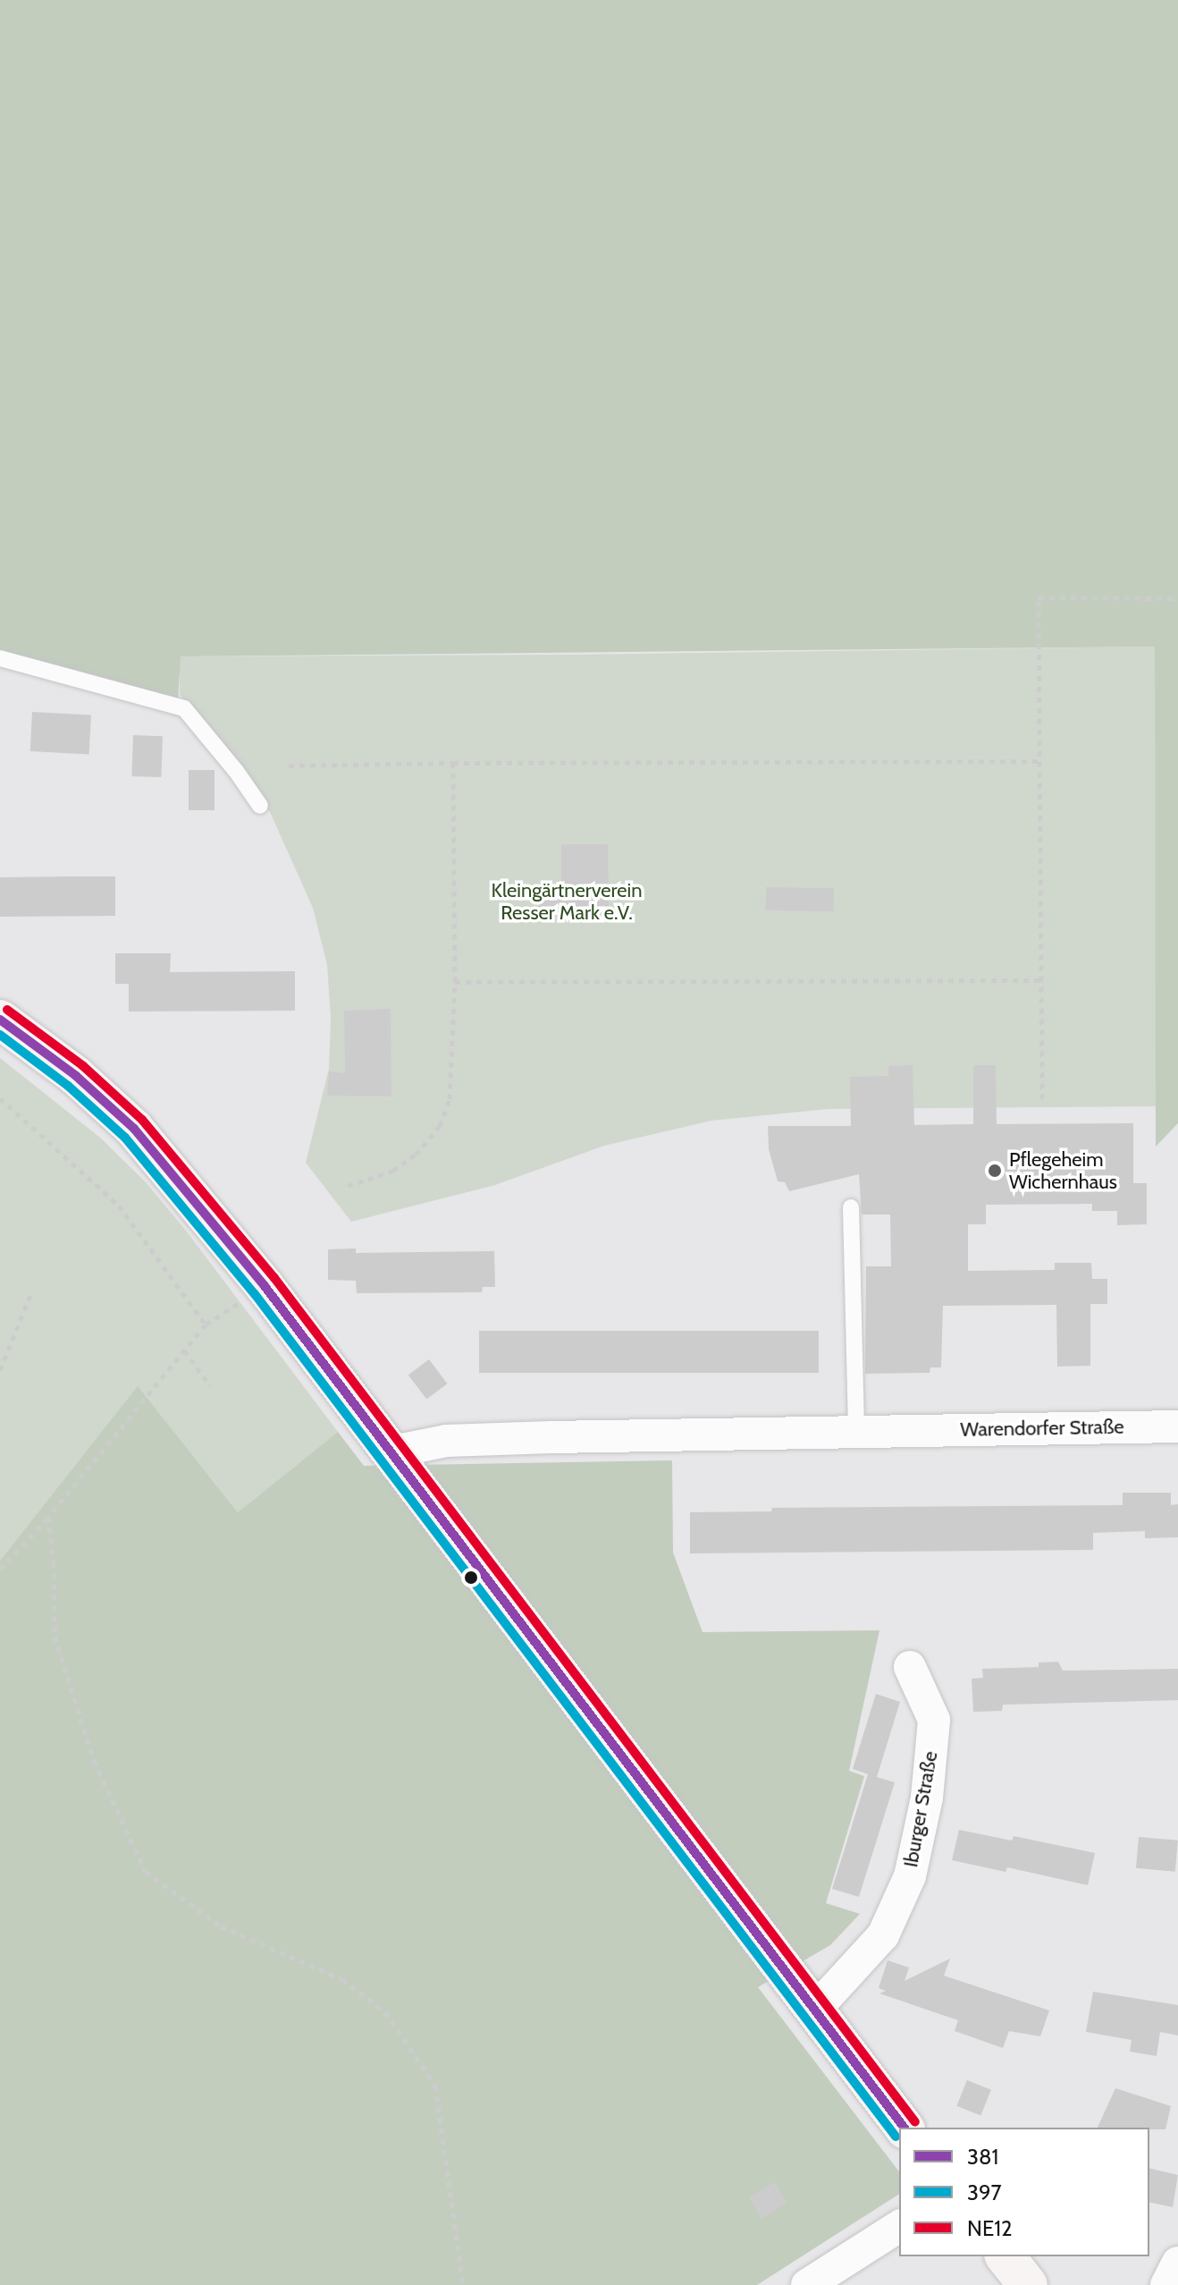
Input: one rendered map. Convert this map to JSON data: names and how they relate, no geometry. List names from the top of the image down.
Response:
{
  "streets": {
    "street": ["Warendorfer Straße", "Iburger Straße"]
  },
  "parks": ["Kleingärtnerverein Resser Mark e.V."],
  "places": ["Pflegeheim Wichernhaus"],
  "lines": ["transit line NE12", "transit line 381", "transit line 397"],
  "legend": ["381", "397", "NE12"]
}
